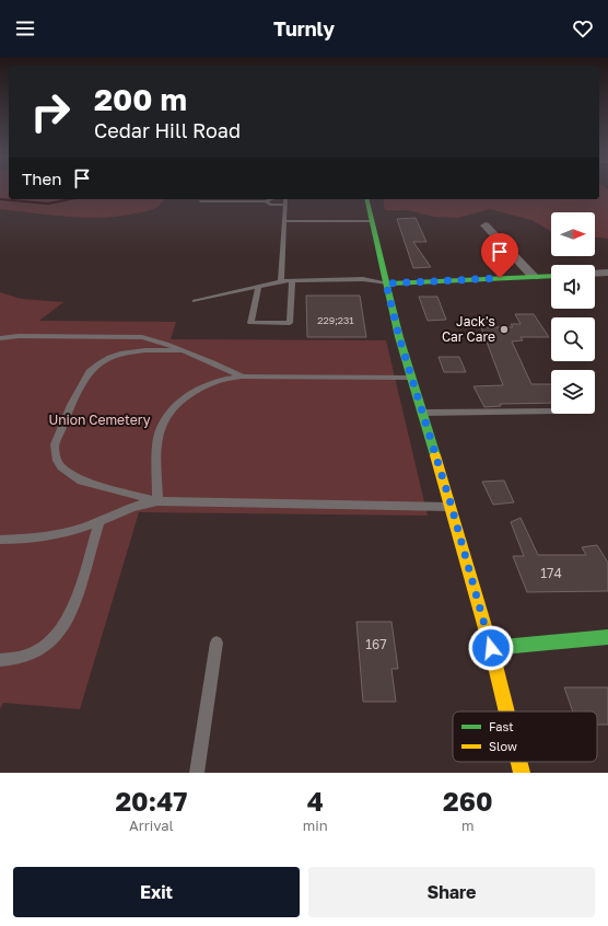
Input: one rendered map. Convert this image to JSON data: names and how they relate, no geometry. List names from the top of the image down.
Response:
{
  "parks": ["Union Cemetery"],
  "places": ["Jack's Car Care"],
  "house_numbers": ["229;231", "174", "167"],
  "legend": ["Fast", "Slow"],
  "north": "right",
  "page": {
    "header": "Turnly",
    "turn": ["200 m", "Cedar Hill Road"],
    "then": "Then",
    "eta": [
      "20:47",
      "Arrival",
      "4",
      "min",
      "260",
      "m"
    ],
    "buttons": ["Exit", "Share"]
  }
}
